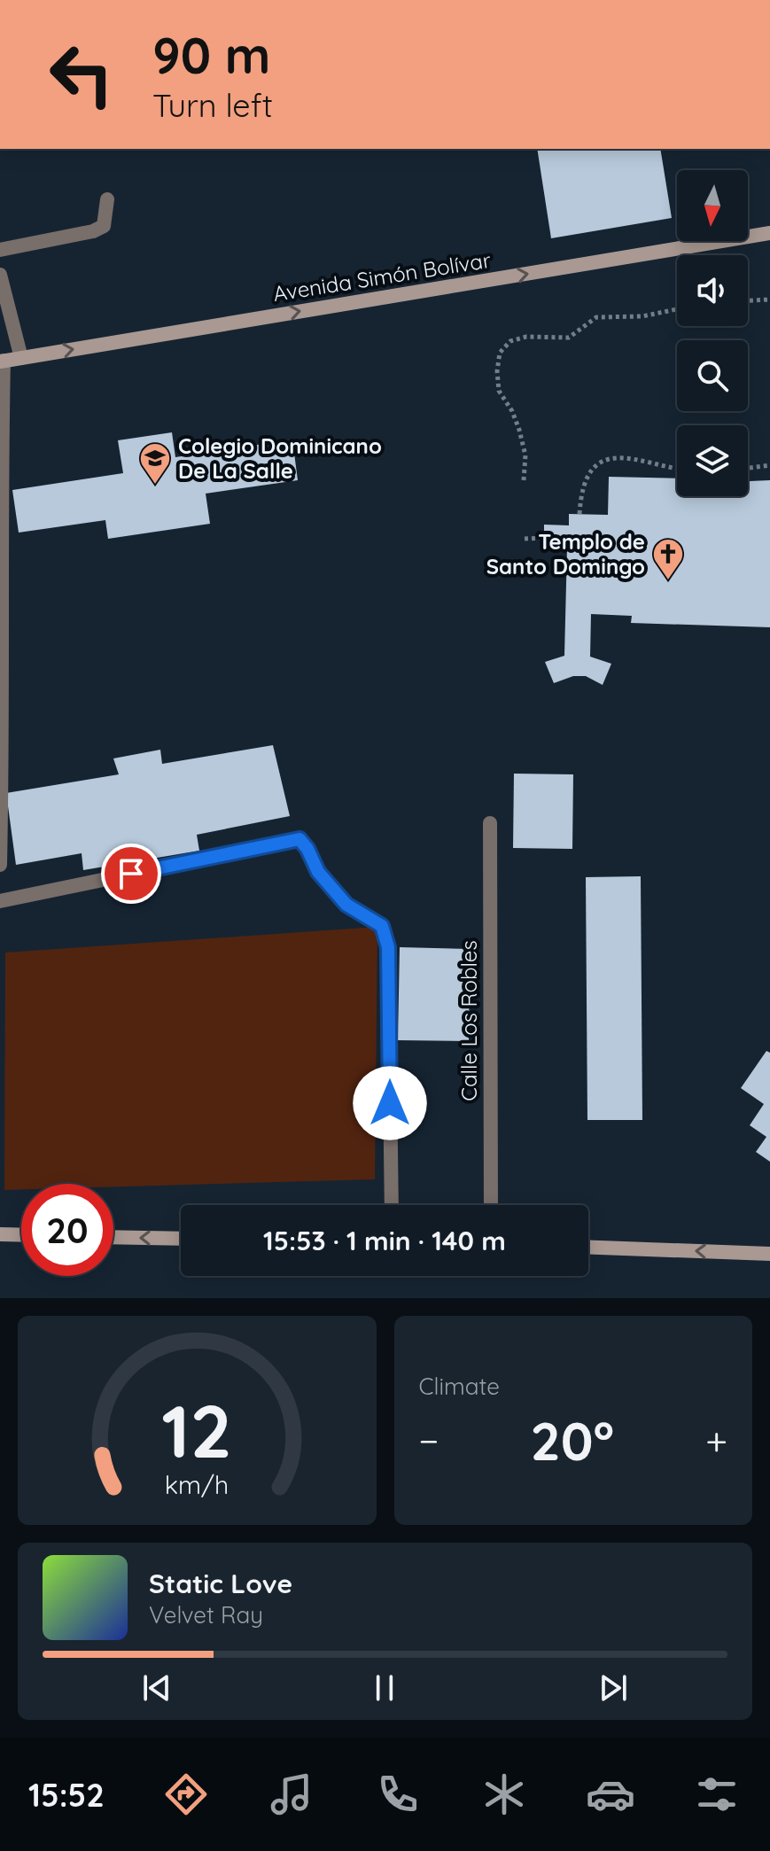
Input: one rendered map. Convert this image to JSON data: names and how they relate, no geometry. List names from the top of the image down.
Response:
{
  "streets": {
    "main road": ["Avenida Simón Bolívar"],
    "street": ["Calle Los Robles"]
  },
  "one_way": ["Avenida Simón Bolívar"],
  "places": {
    "school or university": ["Colegio Dominicano De La Salle"],
    "church": ["Templo de Santo Domingo"]
  },
  "north": "bottom",
  "page": {
    "turn": ["90 m", "Turn left"],
    "limit": "20",
    "trip": "15:53 · 1 min · 140 m",
    "tile": "Climate",
    "heat": ["−", "20°", "+"],
    "song": ["Static Love", "Velvet Ray"],
    "tabs": "15:52",
    "gauge": ["12", "km/h"]
  }
}
